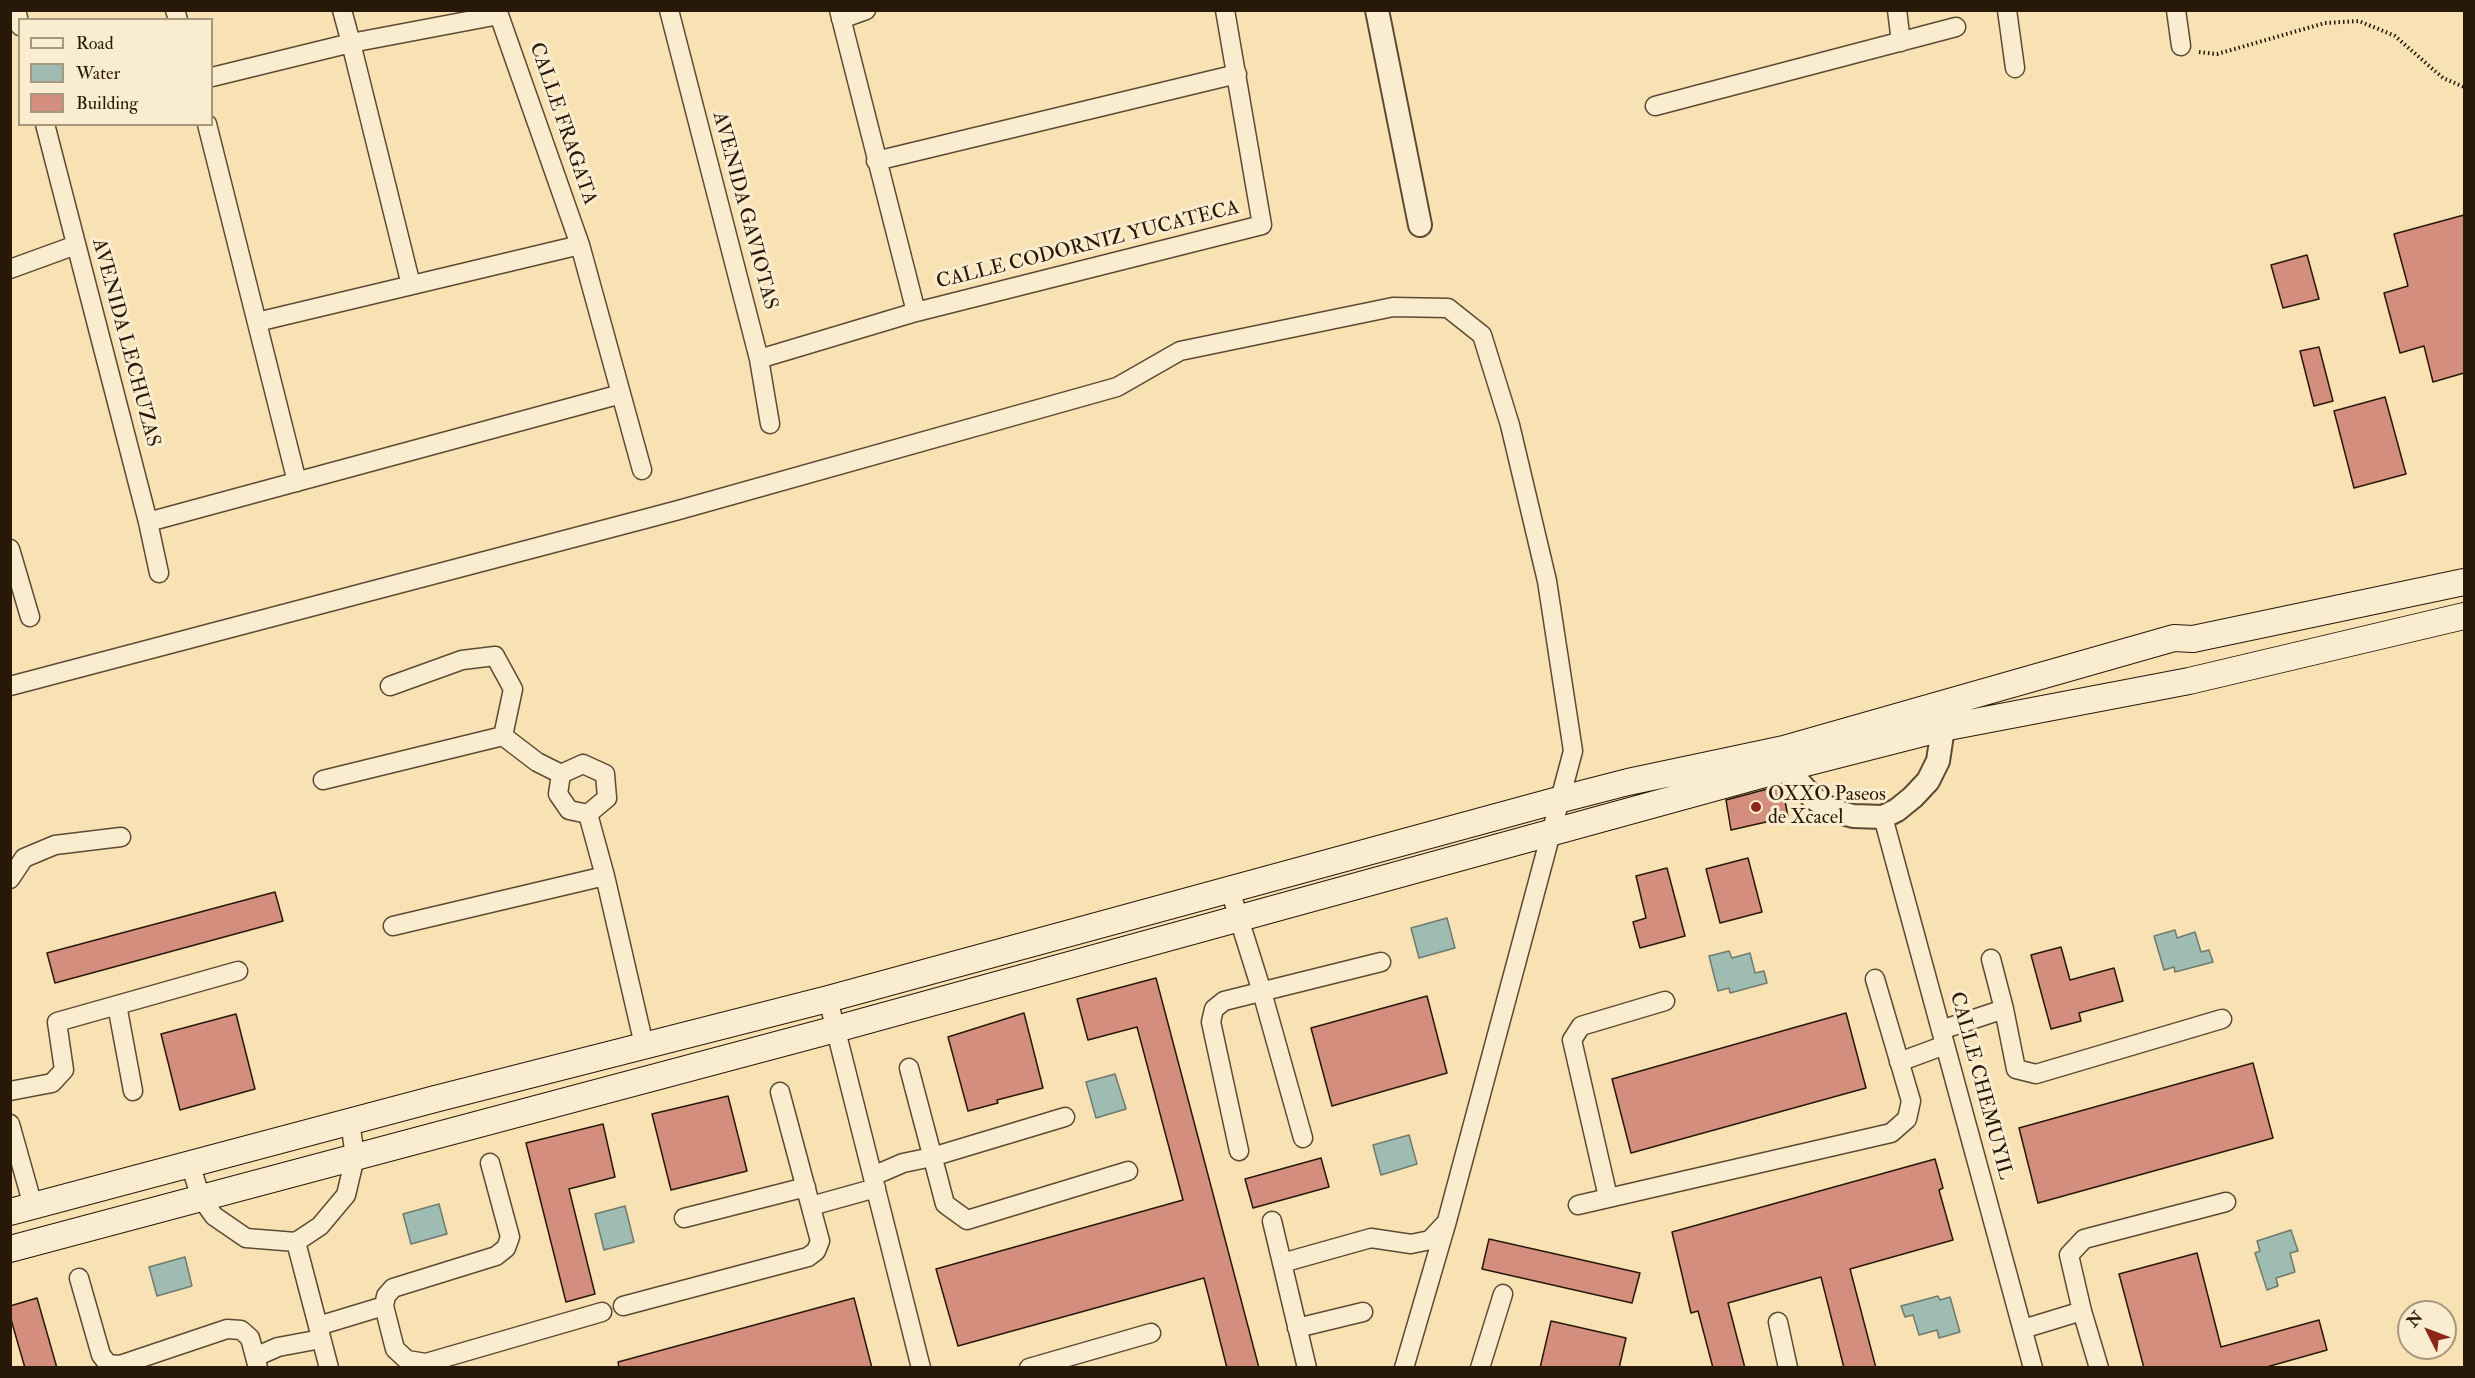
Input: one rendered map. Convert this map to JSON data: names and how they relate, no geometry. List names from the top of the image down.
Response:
{
  "streets": {
    "street": [
      "CALLE FRAGATA",
      "AVENIDA GAVIOTAS",
      "CALLE CODORNIZ YUCATECA",
      "AVENIDA LECHUZAS",
      "CALLE CHEMUYIL"
    ]
  },
  "crossings": [
    ["AVENIDA GAVIOTAS", "CALLE CODORNIZ YUCATECA"]
  ],
  "places": ["OXXO Paseos de Xcacel"],
  "legend": ["Road", "Water", "Building"],
  "north": "top left"
}
